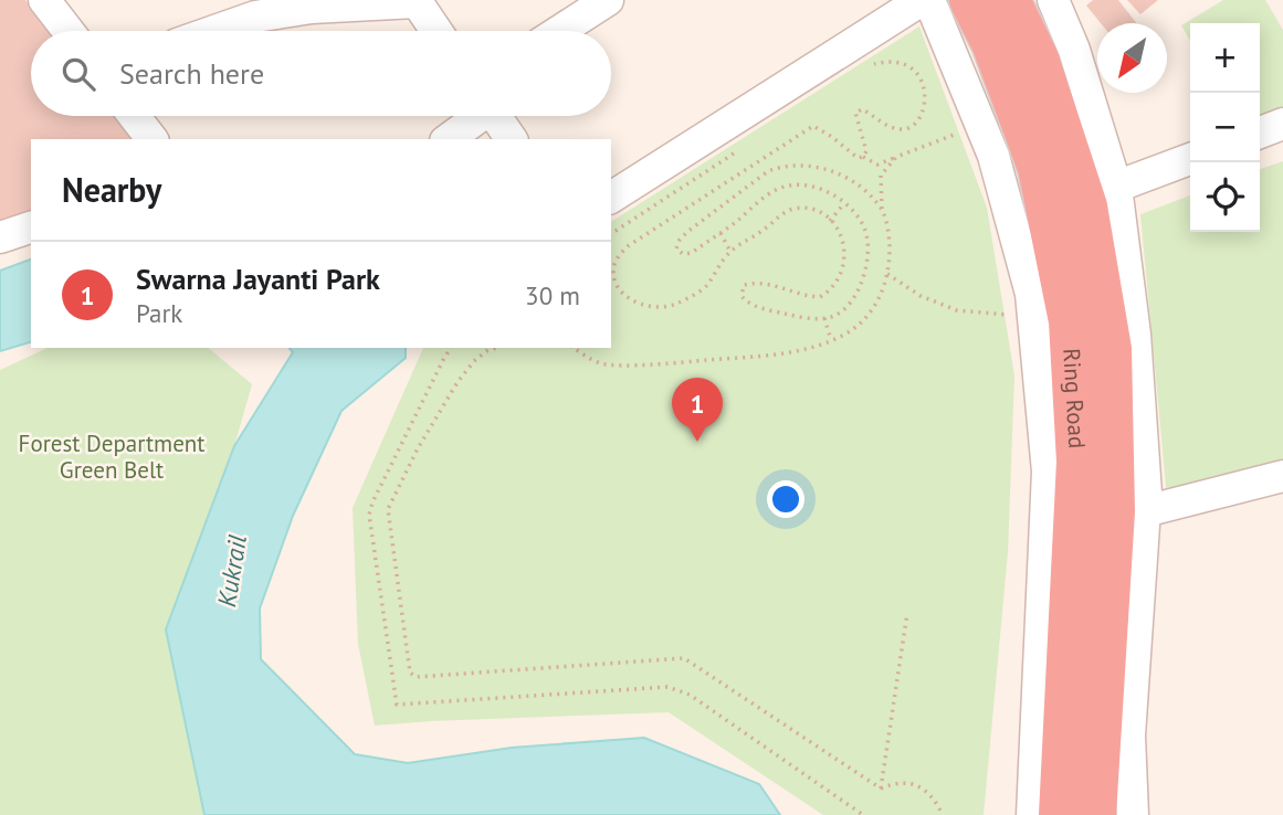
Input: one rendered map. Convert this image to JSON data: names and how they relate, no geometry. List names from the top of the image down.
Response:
{
  "streets": {
    "highway": ["Ring Road"]
  },
  "water": ["Kukrail"],
  "parks": ["Forest Department Green Belt"],
  "north": "bottom left",
  "page": {
    "map_buttons": ["+", "−"],
    "search": "Search here",
    "heading": "Nearby",
    "list": [
      {
        "mark": "1",
        "name": "Swarna Jayanti Park",
        "note": "Park",
        "value": "30 m"
      }
    ],
    "pins": "1"
  }
}
